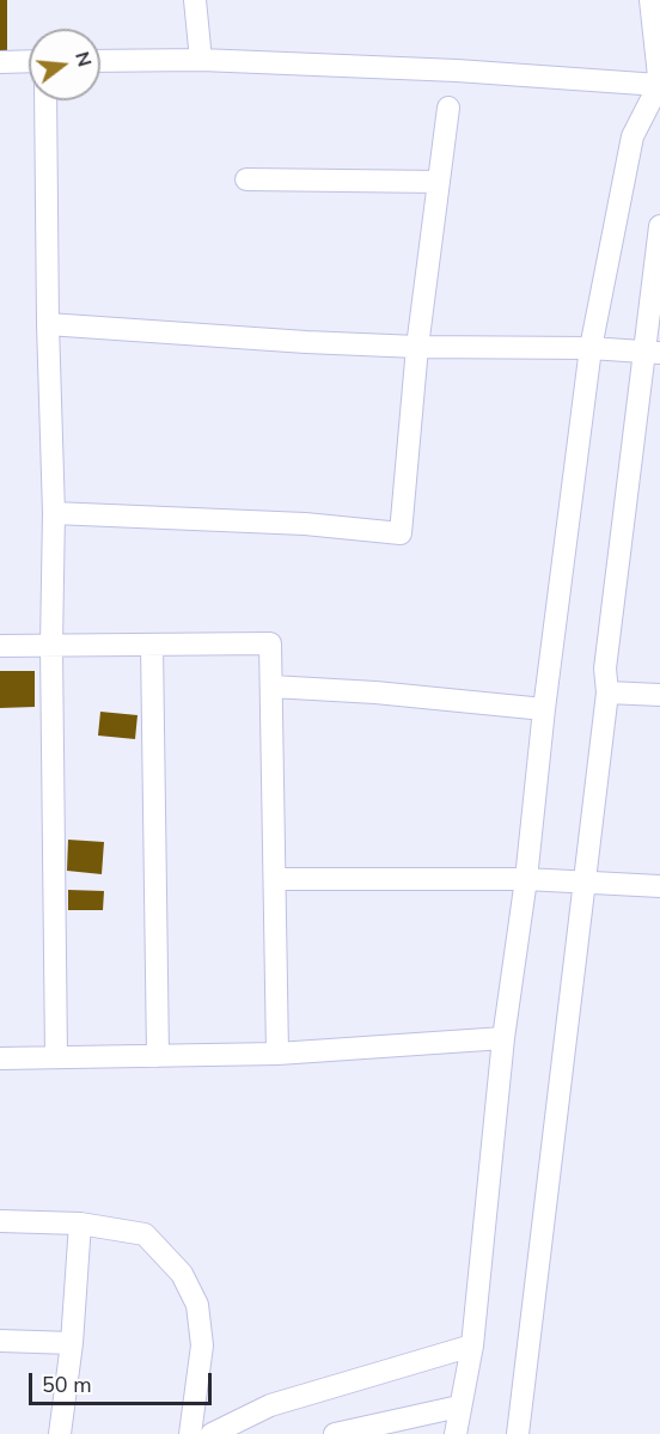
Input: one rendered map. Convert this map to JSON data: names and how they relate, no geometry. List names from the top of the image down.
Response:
{
  "scale_bar": "50 m",
  "north": "right"
}
